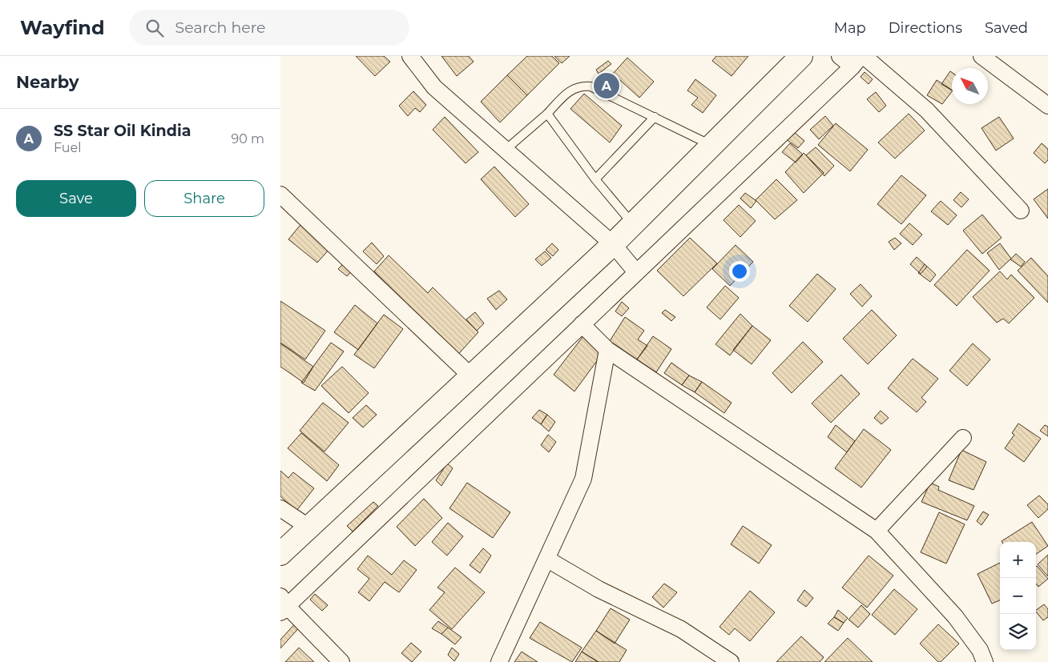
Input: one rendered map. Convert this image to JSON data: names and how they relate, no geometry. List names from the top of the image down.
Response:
{
  "north": "top left",
  "page": {
    "header": "Wayfind",
    "search": "Search here",
    "nav": ["Map", "Directions", "Saved"],
    "heading": "Nearby",
    "pins": "A",
    "list": [
      {
        "mark": "A",
        "name": "SS Star Oil Kindia",
        "note": "Fuel",
        "value": "90 m"
      }
    ],
    "buttons": ["Save", "Share"],
    "map_buttons": ["+", "−"]
  }
}
